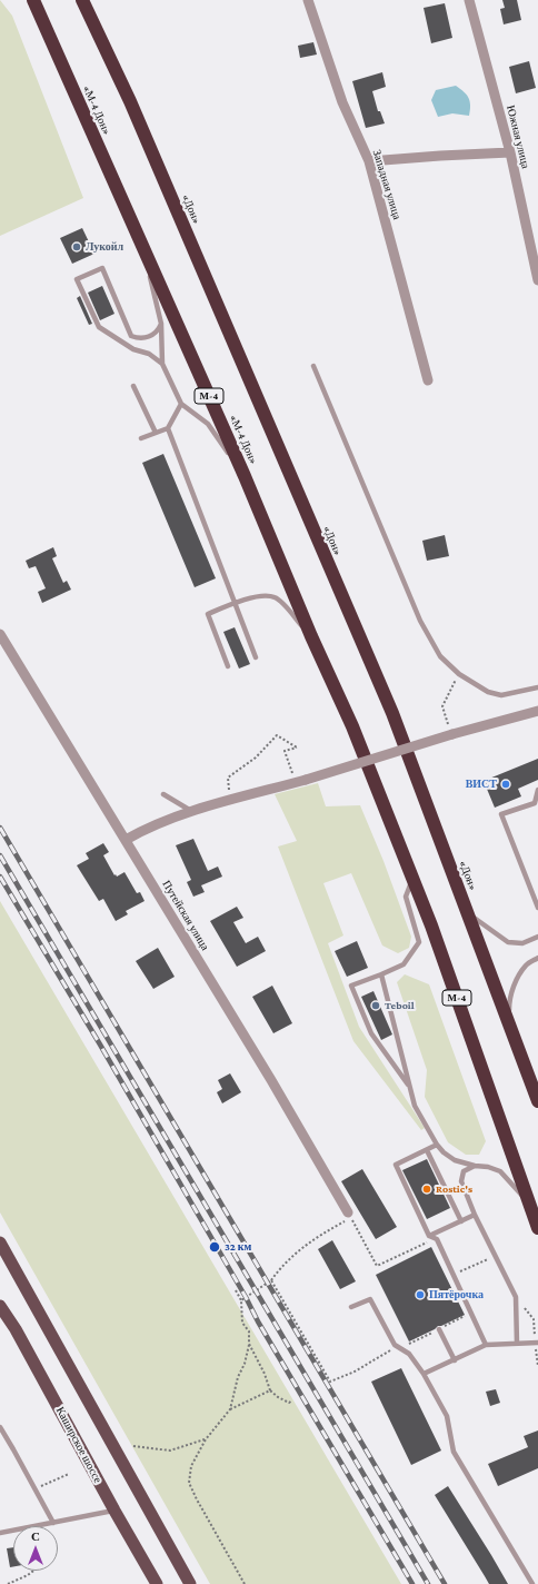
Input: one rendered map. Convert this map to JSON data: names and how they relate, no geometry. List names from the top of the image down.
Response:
{
  "streets": {
    "highway": ["«М-4 Дон»", "«Дон»", "М-4"],
    "main road": ["Каширское шоссе"],
    "street": ["Южная улица", "Западная улица", "Путейская улица"]
  },
  "crossings": [
    ["«М-4 Дон»", "М-4"]
  ],
  "places": [
    "Лукойл",
    "ВИСТ",
    "Teboil",
    "Rostic's",
    "32 км",
    "Пятёрочка"
  ],
  "north": "top"
}
